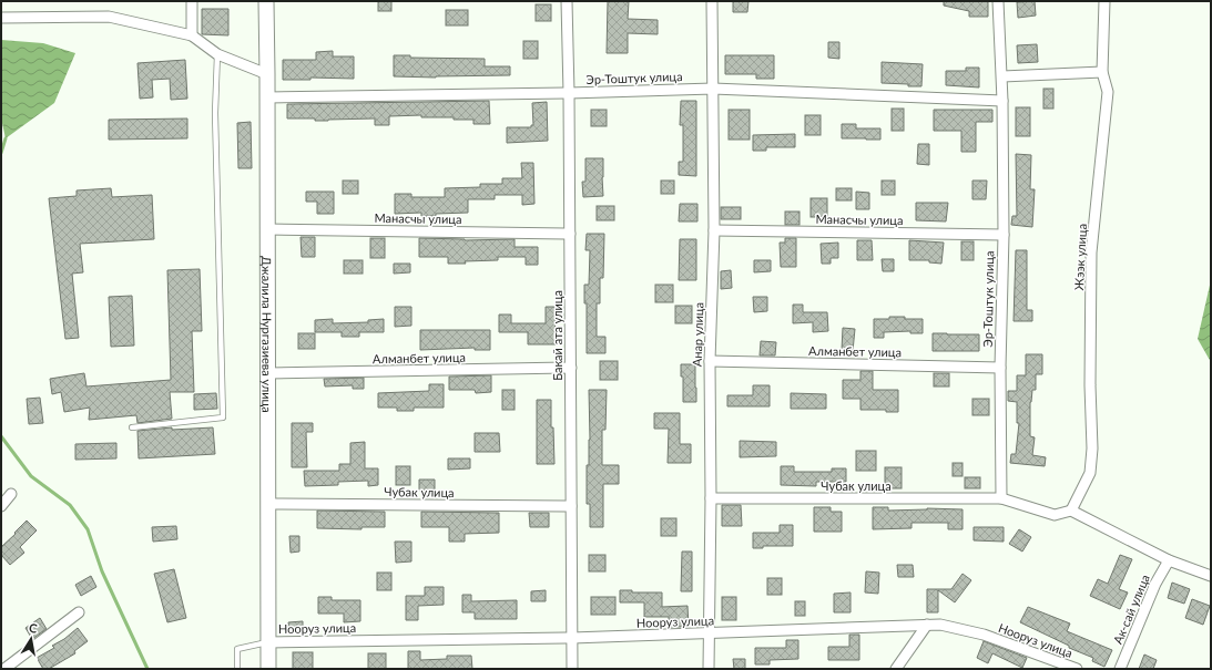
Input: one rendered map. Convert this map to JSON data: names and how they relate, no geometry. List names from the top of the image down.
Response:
{
  "streets": {
    "street": [
      "Эр-Тоштук улица",
      "Манасчы улица",
      "Жээк улица",
      "Джалила Нургазиева улица",
      "Анар улица",
      "Бакай ата улица",
      "Алманбет улица",
      "Чубак улица",
      "Ак-сай улица",
      "Нооруз улица"
    ]
  },
  "crossings": [
    ["Эр-Тоштук улица", "Манасчы улица"],
    ["Эр-Тоштук улица", "Джалила Нургазиева улица"],
    ["Эр-Тоштук улица", "Анар улица"],
    ["Эр-Тоштук улица", "Бакай ата улица"],
    ["Эр-Тоштук улица", "Алманбет улица"],
    ["Эр-Тоштук улица", "Чубак улица"],
    ["Манасчы улица", "Джалила Нургазиева улица"],
    ["Манасчы улица", "Анар улица"],
    ["Манасчы улица", "Бакай ата улица"],
    ["Джалила Нургазиева улица", "Алманбет улица"],
    ["Джалила Нургазиева улица", "Чубак улица"],
    ["Джалила Нургазиева улица", "Нооруз улица"],
    ["Анар улица", "Алманбет улица"],
    ["Анар улица", "Чубак улица"],
    ["Анар улица", "Нооруз улица"],
    ["Бакай ата улица", "Алманбет улица"],
    ["Бакай ата улица", "Чубак улица"],
    ["Бакай ата улица", "Нооруз улица"]
  ],
  "north": "top"
}
